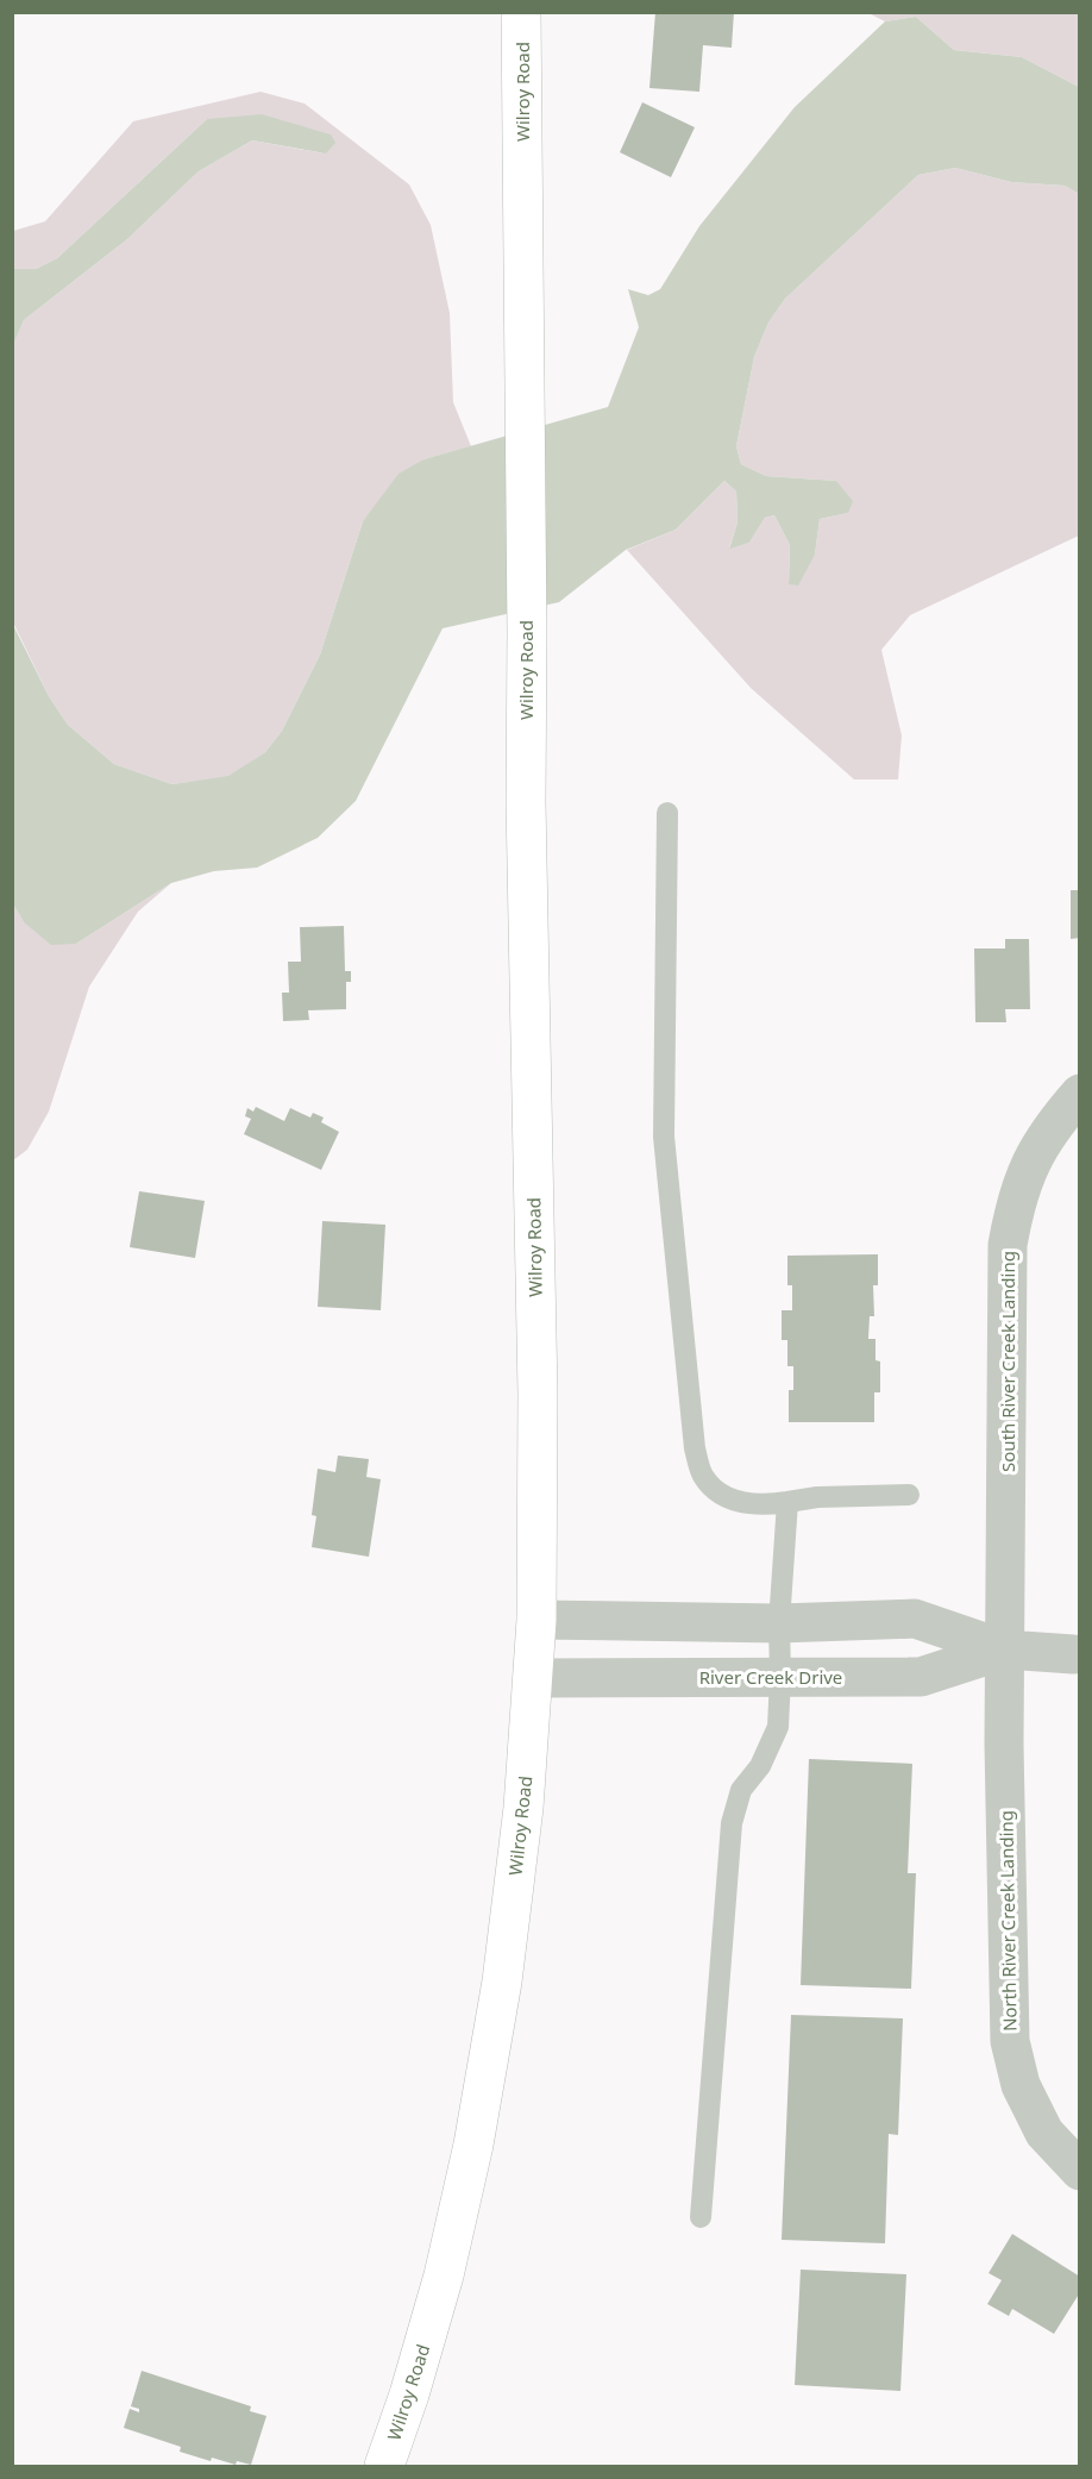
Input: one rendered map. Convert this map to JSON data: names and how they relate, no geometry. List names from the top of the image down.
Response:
{
  "streets": {
    "main road": ["Wilroy Road"],
    "street": ["South River Creek Landing", "River Creek Drive", "North River Creek Landing"]
  },
  "crossings": [
    ["Wilroy Road", "River Creek Drive"],
    ["South River Creek Landing", "River Creek Drive"],
    ["South River Creek Landing", "North River Creek Landing"],
    ["River Creek Drive", "North River Creek Landing"]
  ]
}
